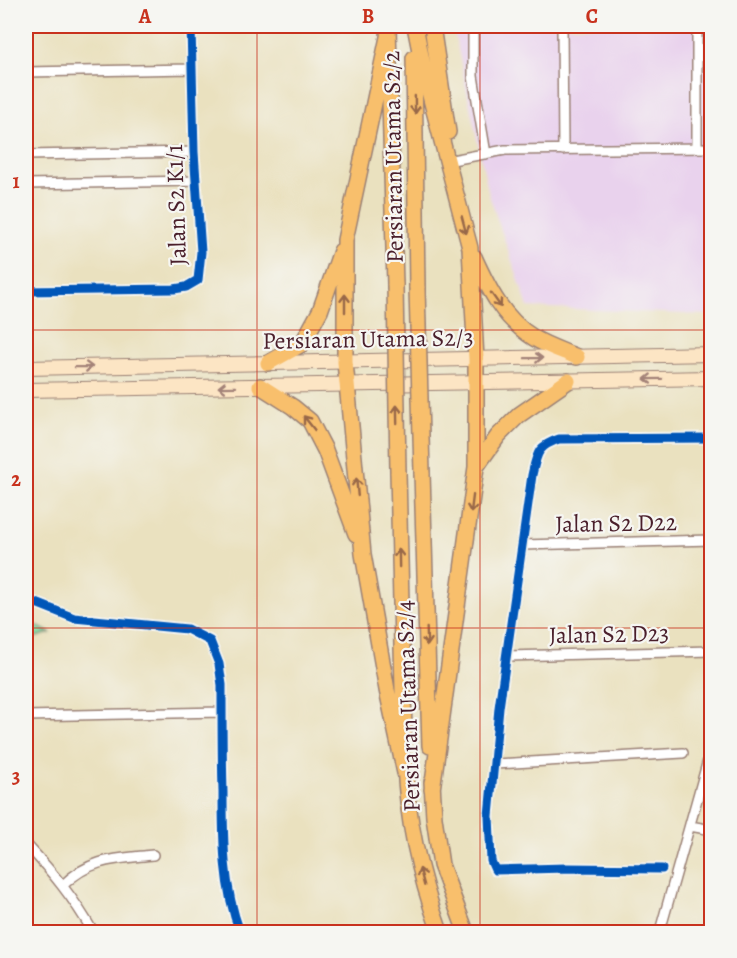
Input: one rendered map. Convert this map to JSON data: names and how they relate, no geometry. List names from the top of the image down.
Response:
{
  "streets": {
    "main road": ["Persiaran Utama S2/2", "Persiaran Utama S2/3", "Persiaran Utama S2/4"],
    "street": ["Jalan S2 K1/1", "Jalan S2 D22", "Jalan S2 D23"]
  },
  "crossings": [
    ["Persiaran Utama S2/2", "Persiaran Utama S2/4"]
  ],
  "grid": {
    "columns": ["A", "B", "C"],
    "rows": ["1", "2", "3"]
  }
}
